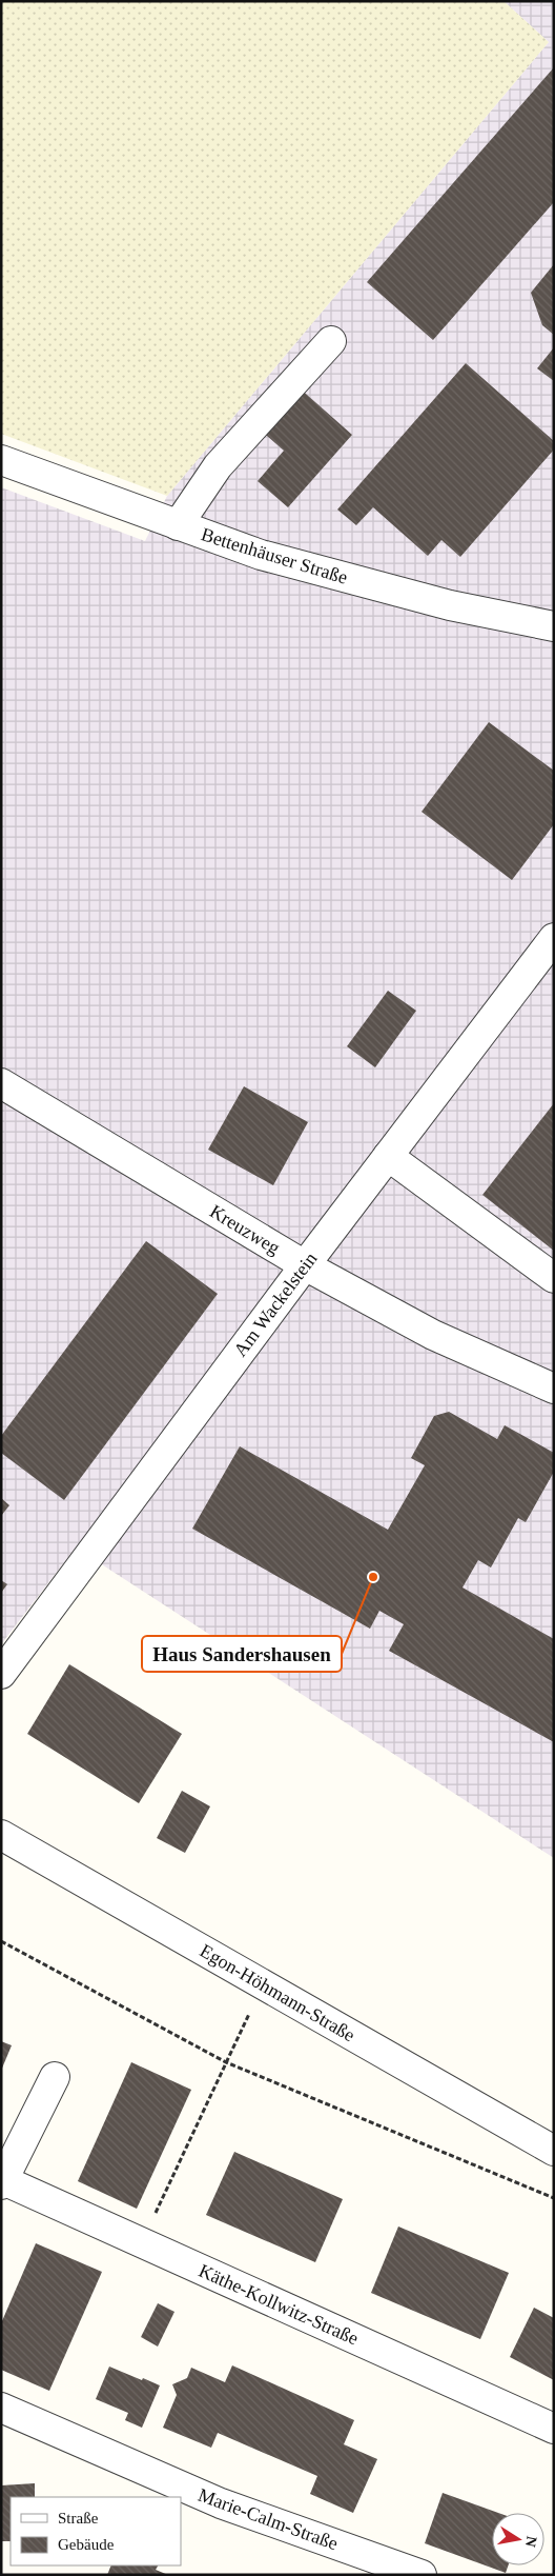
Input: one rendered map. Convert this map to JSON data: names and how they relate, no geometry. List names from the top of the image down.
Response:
{
  "streets": {
    "street": [
      "Bettenhäuser Straße",
      "Kreuzweg",
      "Am Wackelstein",
      "Egon-Höhmann-Straße",
      "Käthe-Kollwitz-Straße",
      "Marie-Calm-Straße"
    ]
  },
  "crossings": [
    ["Kreuzweg", "Am Wackelstein"]
  ],
  "places": ["Haus Sandershausen"],
  "legend": ["Straße", "Gebäude"],
  "north": "right"
}
